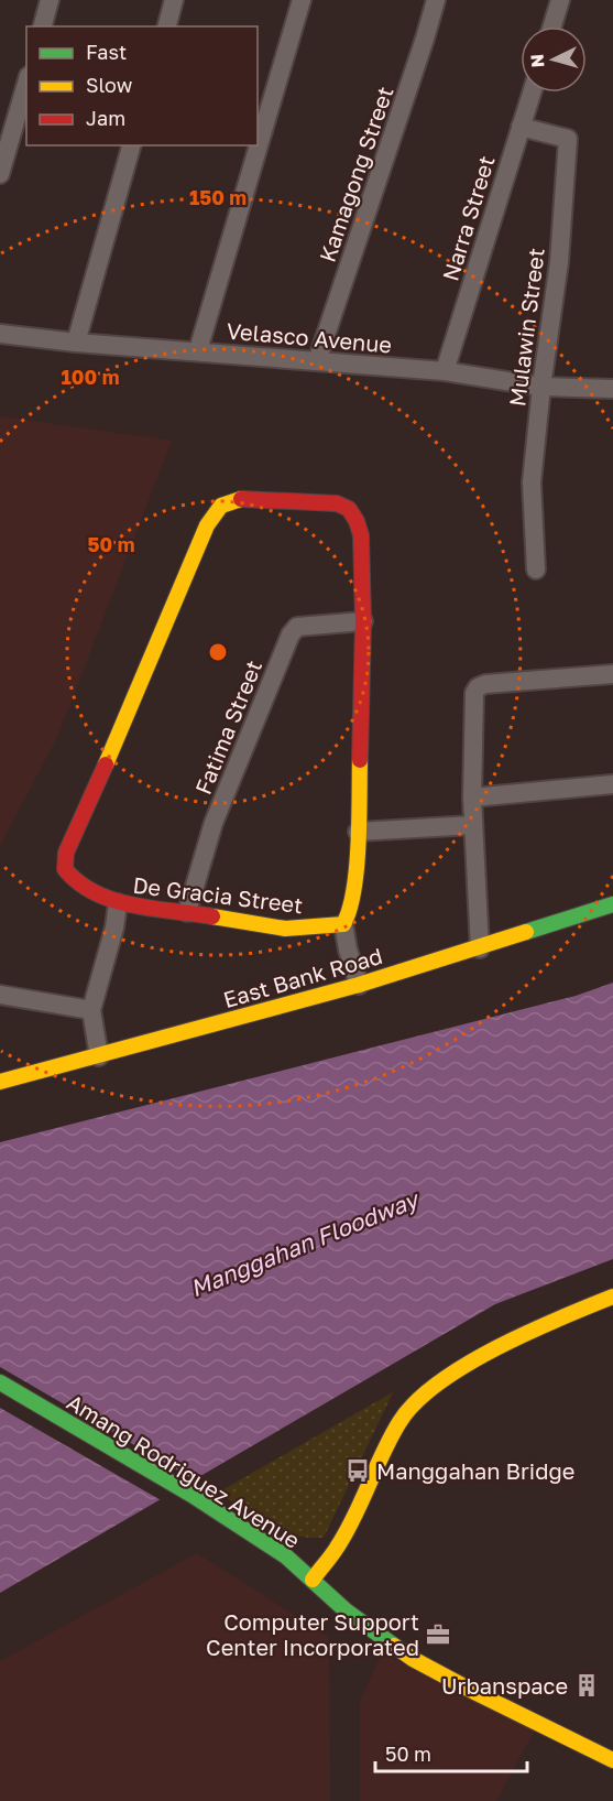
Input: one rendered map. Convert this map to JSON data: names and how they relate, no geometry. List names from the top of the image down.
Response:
{
  "streets": {
    "street": [
      "Kamagong Street",
      "Narra Street",
      "Mulawin Street",
      "Velasco Avenue",
      "Fatima Street",
      "De Gracia Street",
      "East Bank Road",
      "Amang Rodriguez Avenue"
    ]
  },
  "crossings": [
    ["Kamagong Street", "Velasco Avenue"],
    ["Narra Street", "Mulawin Street"],
    ["Narra Street", "Velasco Avenue"],
    ["Mulawin Street", "Velasco Avenue"],
    ["Fatima Street", "De Gracia Street"]
  ],
  "water": ["Manggahan Floodway"],
  "places": {
    "bus stop": ["Manggahan Bridge"],
    "office": ["Computer Support Center Incorporated"],
    "building": ["Urbanspace"]
  },
  "legend": ["Fast", "Slow", "Jam"],
  "scale_bar": "50 m",
  "north": "left",
  "rings": ["150 m", "100 m", "50 m"]
}
